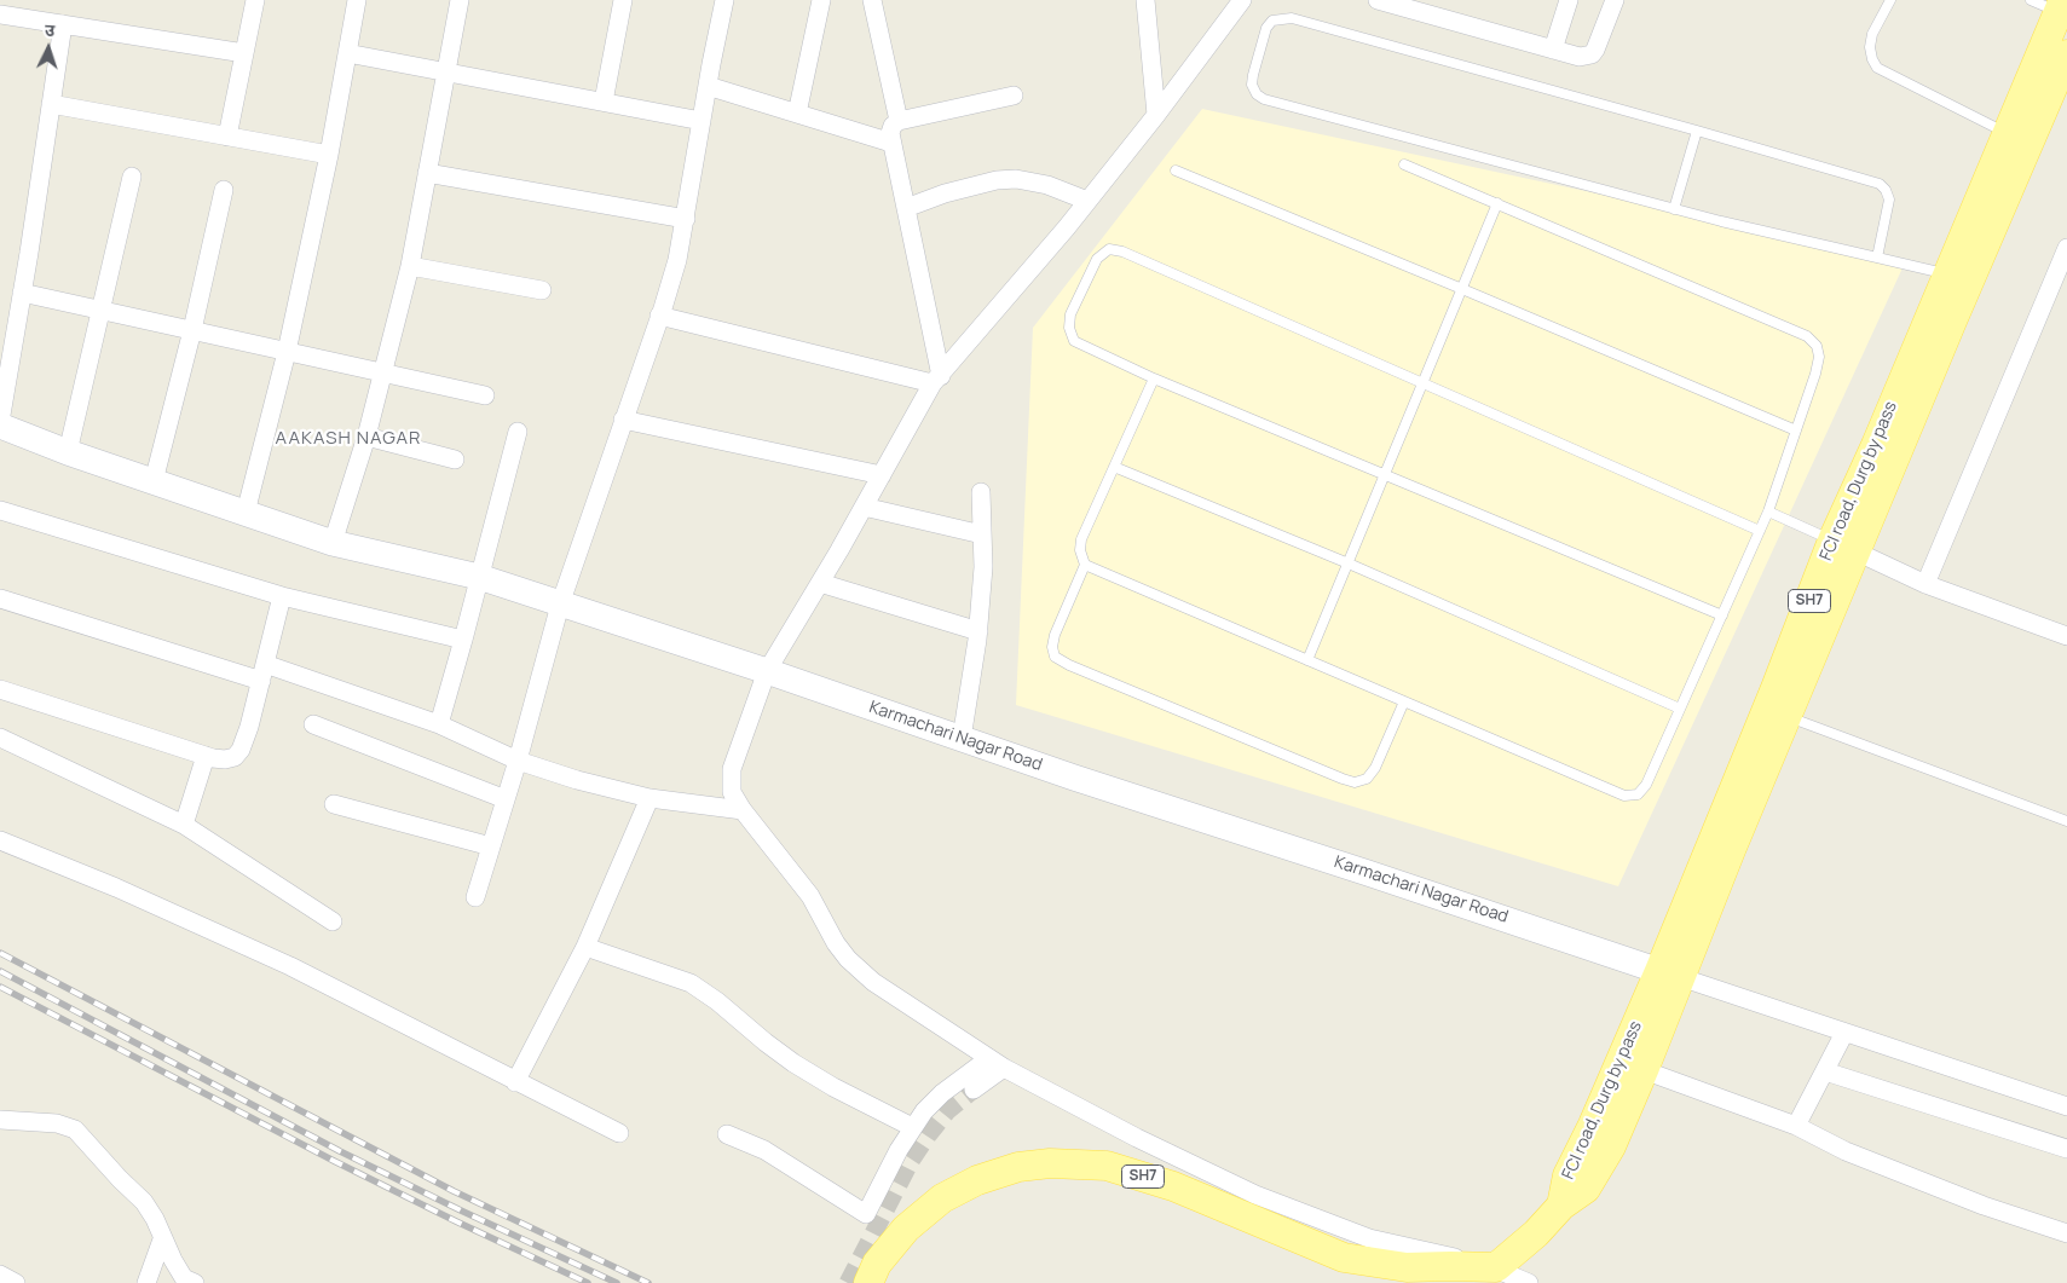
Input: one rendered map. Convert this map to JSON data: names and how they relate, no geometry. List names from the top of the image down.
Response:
{
  "streets": {
    "main road": ["FCI road, Durg by pass", "SH7"],
    "street": ["Karmachari Nagar Road"]
  },
  "crossings": [
    ["FCI road, Durg by pass", "SH7"],
    ["FCI road, Durg by pass", "Karmachari Nagar Road"]
  ],
  "districts": ["AAKASH NAGAR"],
  "north": "top"
}
